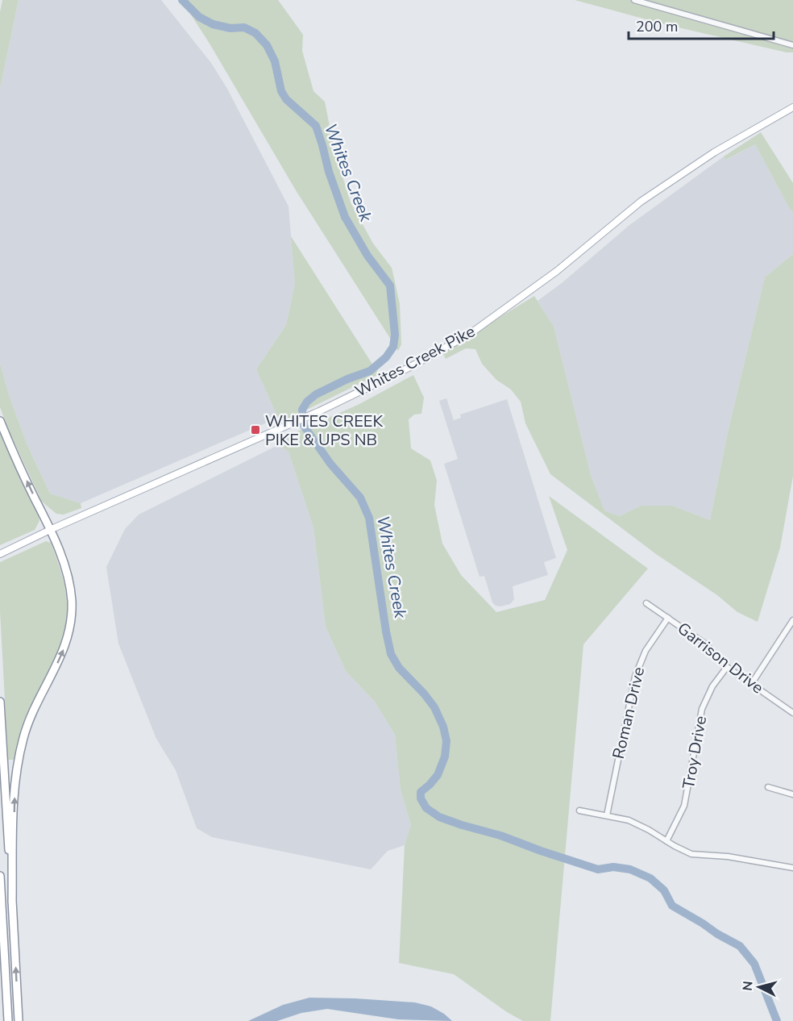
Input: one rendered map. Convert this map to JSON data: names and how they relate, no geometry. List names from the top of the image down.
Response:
{
  "streets": {
    "main road": ["Whites Creek Pike"],
    "street": ["Garrison Drive", "Roman Drive", "Troy Drive"]
  },
  "crossings": [
    ["Garrison Drive", "Roman Drive"],
    ["Garrison Drive", "Troy Drive"]
  ],
  "water": ["Whites Creek"],
  "places": {
    "transit": ["WHITES CREEK PIKE & UPS NB"]
  },
  "scale_bar": "200 m",
  "north": "left"
}
